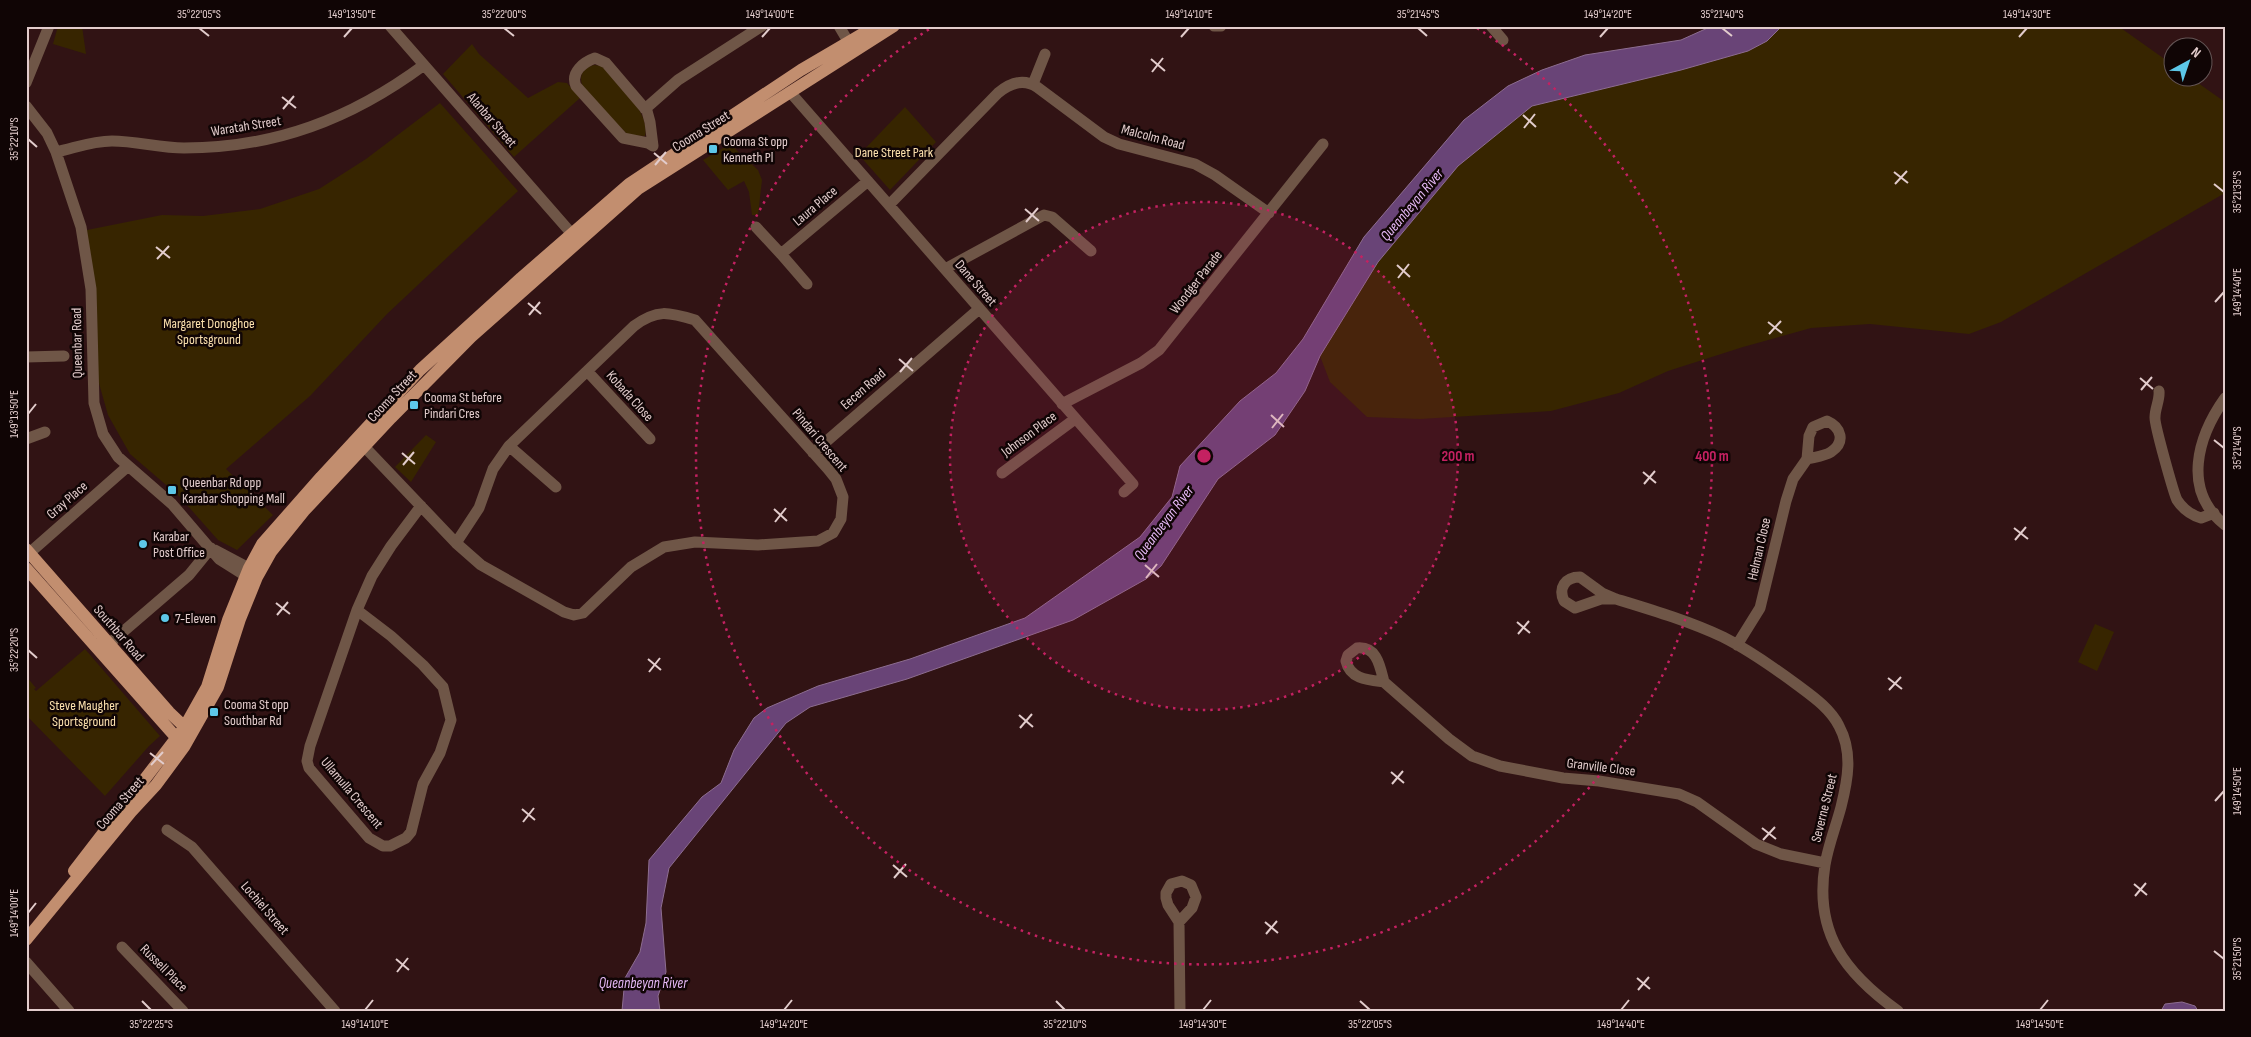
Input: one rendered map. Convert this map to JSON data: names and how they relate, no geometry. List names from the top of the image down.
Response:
{
  "streets": {
    "main road": ["Cooma Street", "Southbar Road"],
    "street": [
      "Alanbar Street",
      "Waratah Street",
      "Malcolm Road",
      "Laura Place",
      "Woodger Parade",
      "Dane Street",
      "Queenbar Road",
      "Eecen Road",
      "Kobada Close",
      "Johnson Place",
      "Pindari Crescent",
      "Gray Place",
      "Helman Close",
      "Granville Close",
      "Ullamulla Crescent",
      "Severne Street",
      "Lochiel Street",
      "Russell Place"
    ]
  },
  "crossings": [
    ["Alanbar Street", "Waratah Street"],
    ["Alanbar Street", "Cooma Street"],
    ["Waratah Street", "Queenbar Road"],
    ["Cooma Street", "Dane Street"],
    ["Cooma Street", "Queenbar Road"],
    ["Cooma Street", "Pindari Crescent"],
    ["Cooma Street", "Southbar Road"],
    ["Malcolm Road", "Woodger Parade"],
    ["Laura Place", "Dane Street"],
    ["Woodger Parade", "Dane Street"],
    ["Dane Street", "Eecen Road"],
    ["Dane Street", "Johnson Place"],
    ["Queenbar Road", "Gray Place"],
    ["Eecen Road", "Pindari Crescent"],
    ["Kobada Close", "Pindari Crescent"],
    ["Pindari Crescent", "Ullamulla Crescent"],
    ["Gray Place", "Southbar Road"],
    ["Helman Close", "Severne Street"],
    ["Granville Close", "Severne Street"]
  ],
  "water": ["Queanbeyan River"],
  "parks": ["Dane Street Park", "Margaret Donoghoe Sportsground", "Steve Maugher Sportsground"],
  "places": {
    "transit": [
      "Cooma St opp Kenneth Pl",
      "Cooma St before Pindari Cres",
      "Queenbar Rd opp Karabar Shopping Mall",
      "Cooma St opp Southbar Rd"
    ],
    "other": ["Karabar Post Office", "7-Eleven"]
  },
  "north": "top right",
  "coordinates": [
    "35°22'05\"S",
    "149°13'50\"E",
    "35°22'00\"S",
    "149°14'00\"E",
    "149°14'10\"E",
    "35°21'45\"S",
    "149°14'20\"E",
    "35°21'40\"S",
    "149°14'30\"E",
    "35°22'10\"S",
    "35°21'35\"S",
    "149°14'40\"E",
    "35°22'20\"S",
    "149°14'50\"E",
    "35°21'50\"S",
    "35°22'25\"S"
  ],
  "rings": ["200 m", "400 m"]
}
